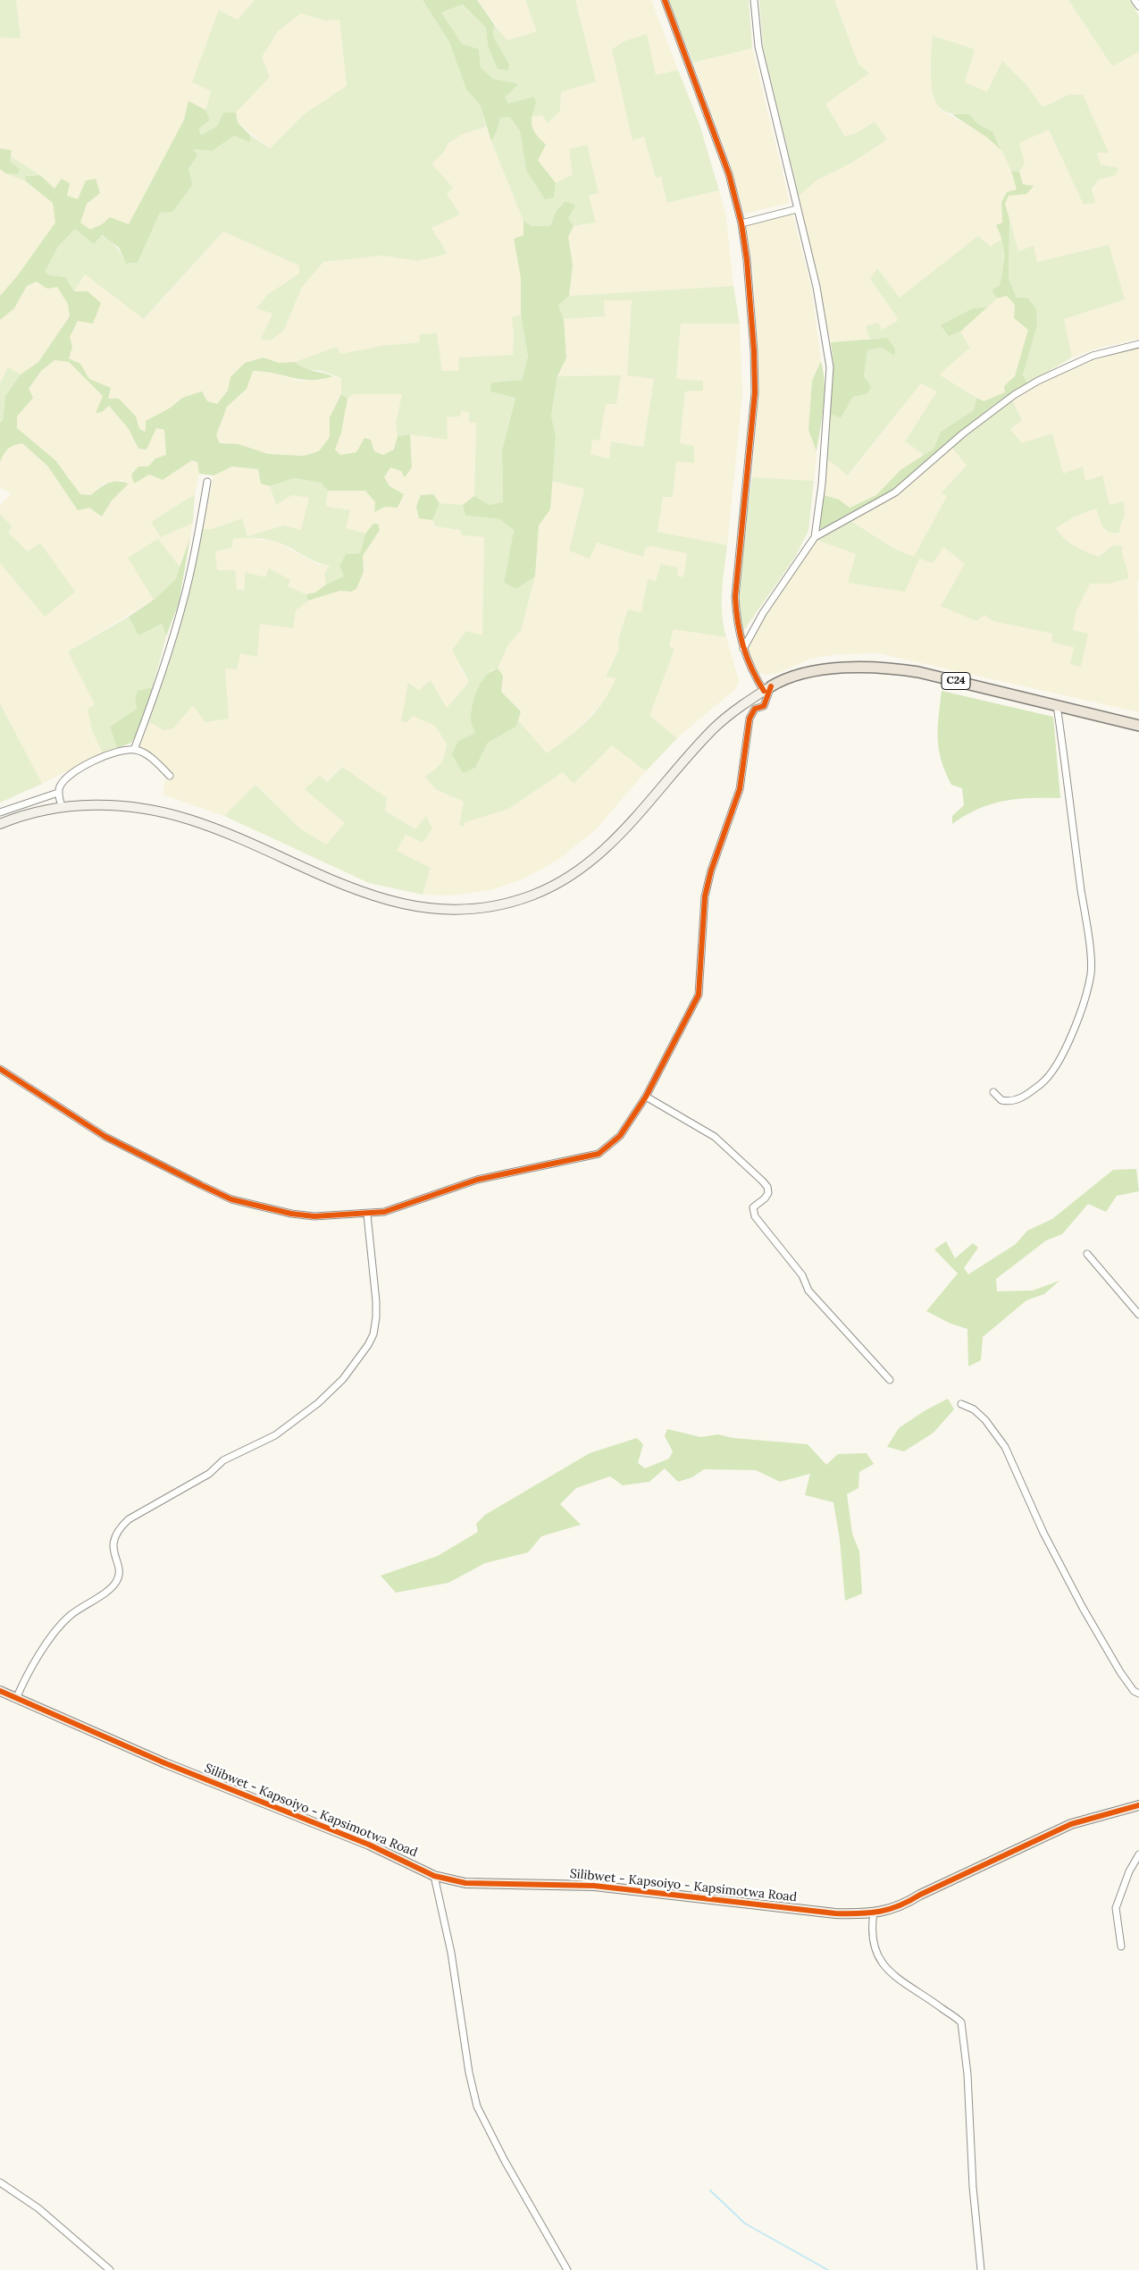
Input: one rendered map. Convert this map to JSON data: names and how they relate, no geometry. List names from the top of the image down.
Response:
{
  "streets": {
    "main road": ["C24"],
    "street": ["Silibwet - Kapsoiyo - Kapsimotwa Road"]
  }
}
